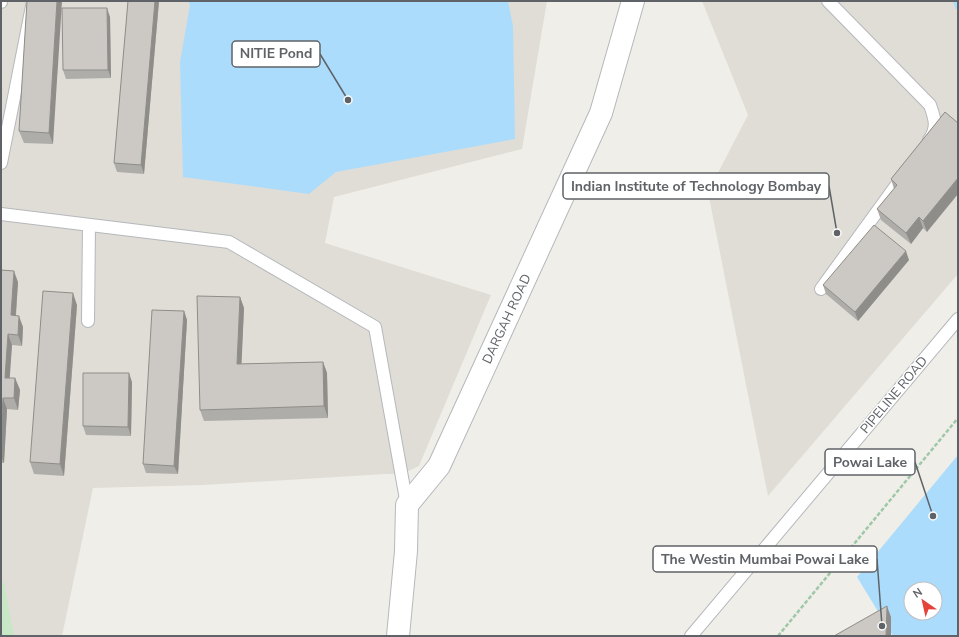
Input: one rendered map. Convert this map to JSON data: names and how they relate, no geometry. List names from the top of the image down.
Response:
{
  "streets": {
    "street": ["DARGAH ROAD"],
    "lane": ["PIPELINE ROAD"]
  },
  "places": [
    "NITIE Pond",
    "Indian Institute of Technology Bombay",
    "Powai Lake",
    "The Westin Mumbai Powai Lake"
  ],
  "north": "top left"
}
